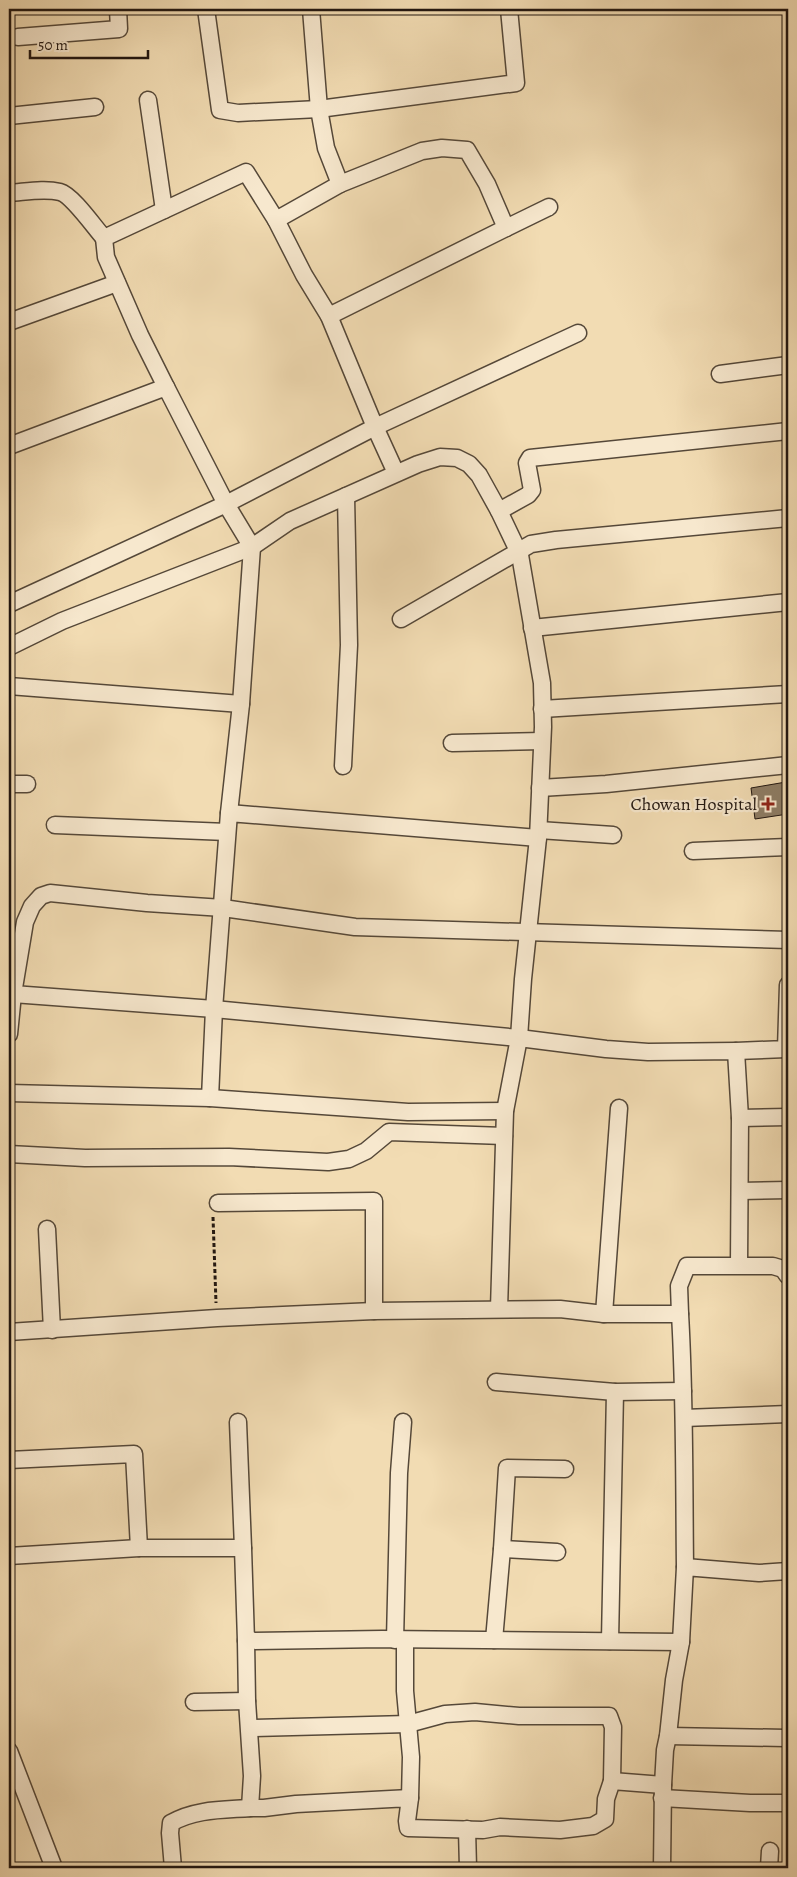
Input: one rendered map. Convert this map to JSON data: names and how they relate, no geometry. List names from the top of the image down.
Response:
{
  "places": {
    "health": ["Chowan Hospital"]
  },
  "scale_bar": "50 m"
}
